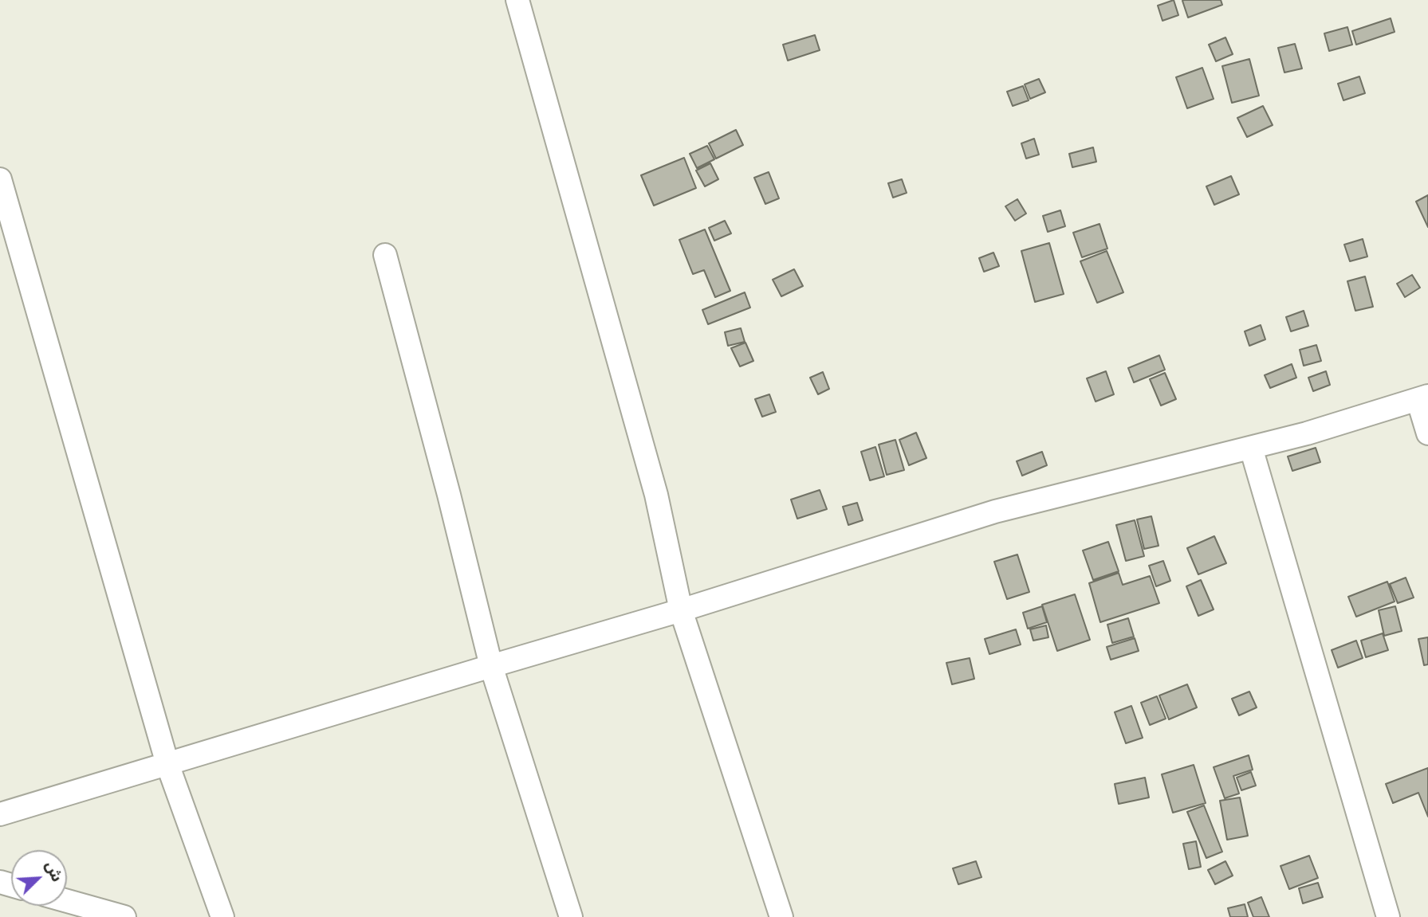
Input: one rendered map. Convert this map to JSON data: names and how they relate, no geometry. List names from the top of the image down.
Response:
{
  "north": "top right"
}
